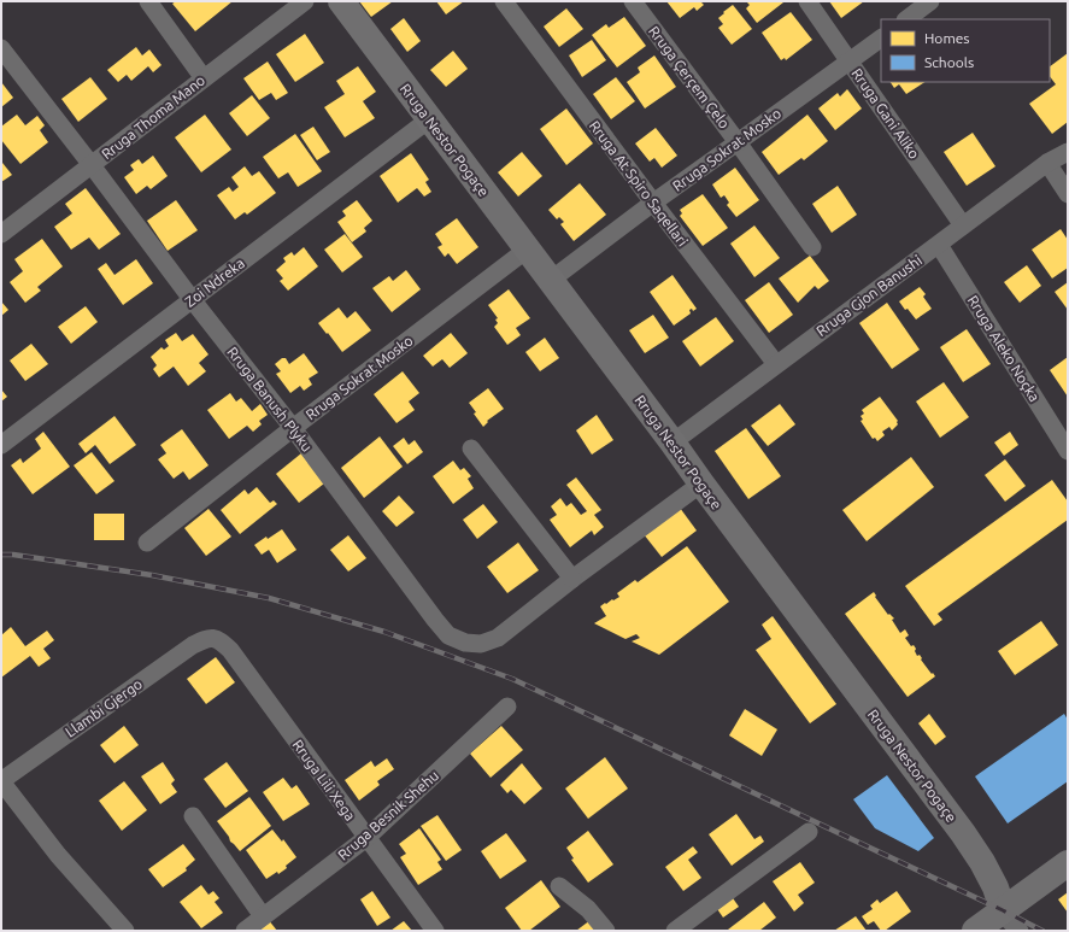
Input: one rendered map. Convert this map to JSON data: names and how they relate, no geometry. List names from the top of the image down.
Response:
{
  "streets": {
    "street": [
      "Rruga Çerçem Çelo",
      "Rruga Gani Aliko",
      "Rruga Thoma Mano",
      "Rruga Nestor Pogaçe",
      "Rruga Sokrat Mosko",
      "Rruga At Spiro Saqellari",
      "Zoi Ndreka",
      "Rruga Gjon Banushi",
      "Rruga Aleko Noçka",
      "Rruga Banush Plyku",
      "Llambi Gjergo",
      "Rruga Lili Xega",
      "Rruga Besnik Shehu"
    ]
  },
  "crossings": [
    ["Rruga Çerçem Çelo", "Rruga Sokrat Mosko"],
    ["Rruga Gani Aliko", "Rruga Sokrat Mosko"],
    ["Rruga Gani Aliko", "Rruga Gjon Banushi"],
    ["Rruga Thoma Mano", "Rruga Banush Plyku"],
    ["Rruga Nestor Pogaçe", "Rruga Sokrat Mosko"],
    ["Rruga Nestor Pogaçe", "Zoi Ndreka"],
    ["Rruga Nestor Pogaçe", "Rruga Gjon Banushi"],
    ["Rruga Nestor Pogaçe", "Rruga Banush Plyku"],
    ["Rruga Sokrat Mosko", "Rruga At Spiro Saqellari"],
    ["Rruga Sokrat Mosko", "Rruga Banush Plyku"],
    ["Rruga At Spiro Saqellari", "Rruga Gjon Banushi"],
    ["Zoi Ndreka", "Rruga Banush Plyku"],
    ["Rruga Gjon Banushi", "Rruga Aleko Noçka"],
    ["Llambi Gjergo", "Rruga Lili Xega"],
    ["Rruga Lili Xega", "Rruga Besnik Shehu"]
  ],
  "legend": ["Homes", "Schools"]
}
